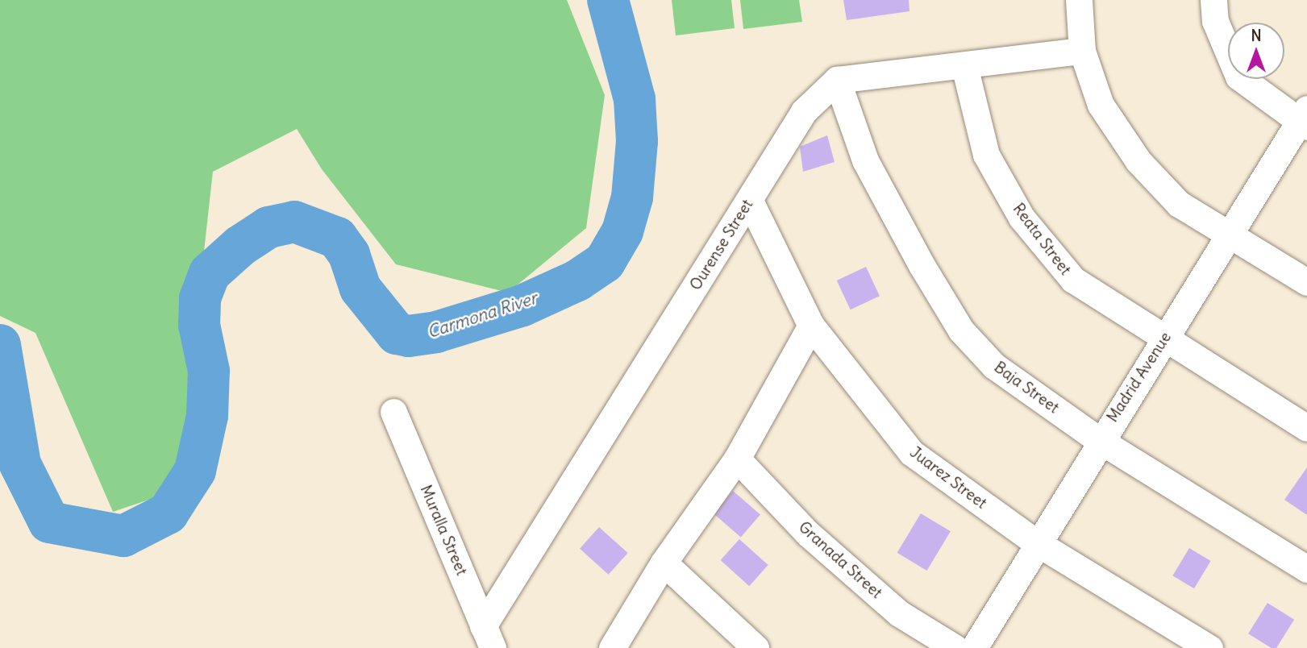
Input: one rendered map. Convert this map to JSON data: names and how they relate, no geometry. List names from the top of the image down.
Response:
{
  "streets": {
    "street": [
      "Reata Street",
      "Ourense Street",
      "Madrid Avenue",
      "Baja Street",
      "Juarez Street",
      "Muralla Street",
      "Granada Street"
    ]
  },
  "crossings": [
    ["Reata Street", "Madrid Avenue"],
    ["Ourense Street", "Baja Street"],
    ["Ourense Street", "Juarez Street"],
    ["Ourense Street", "Muralla Street"],
    ["Madrid Avenue", "Baja Street"],
    ["Madrid Avenue", "Juarez Street"]
  ],
  "water": ["Carmona River"],
  "north": "top"
}
